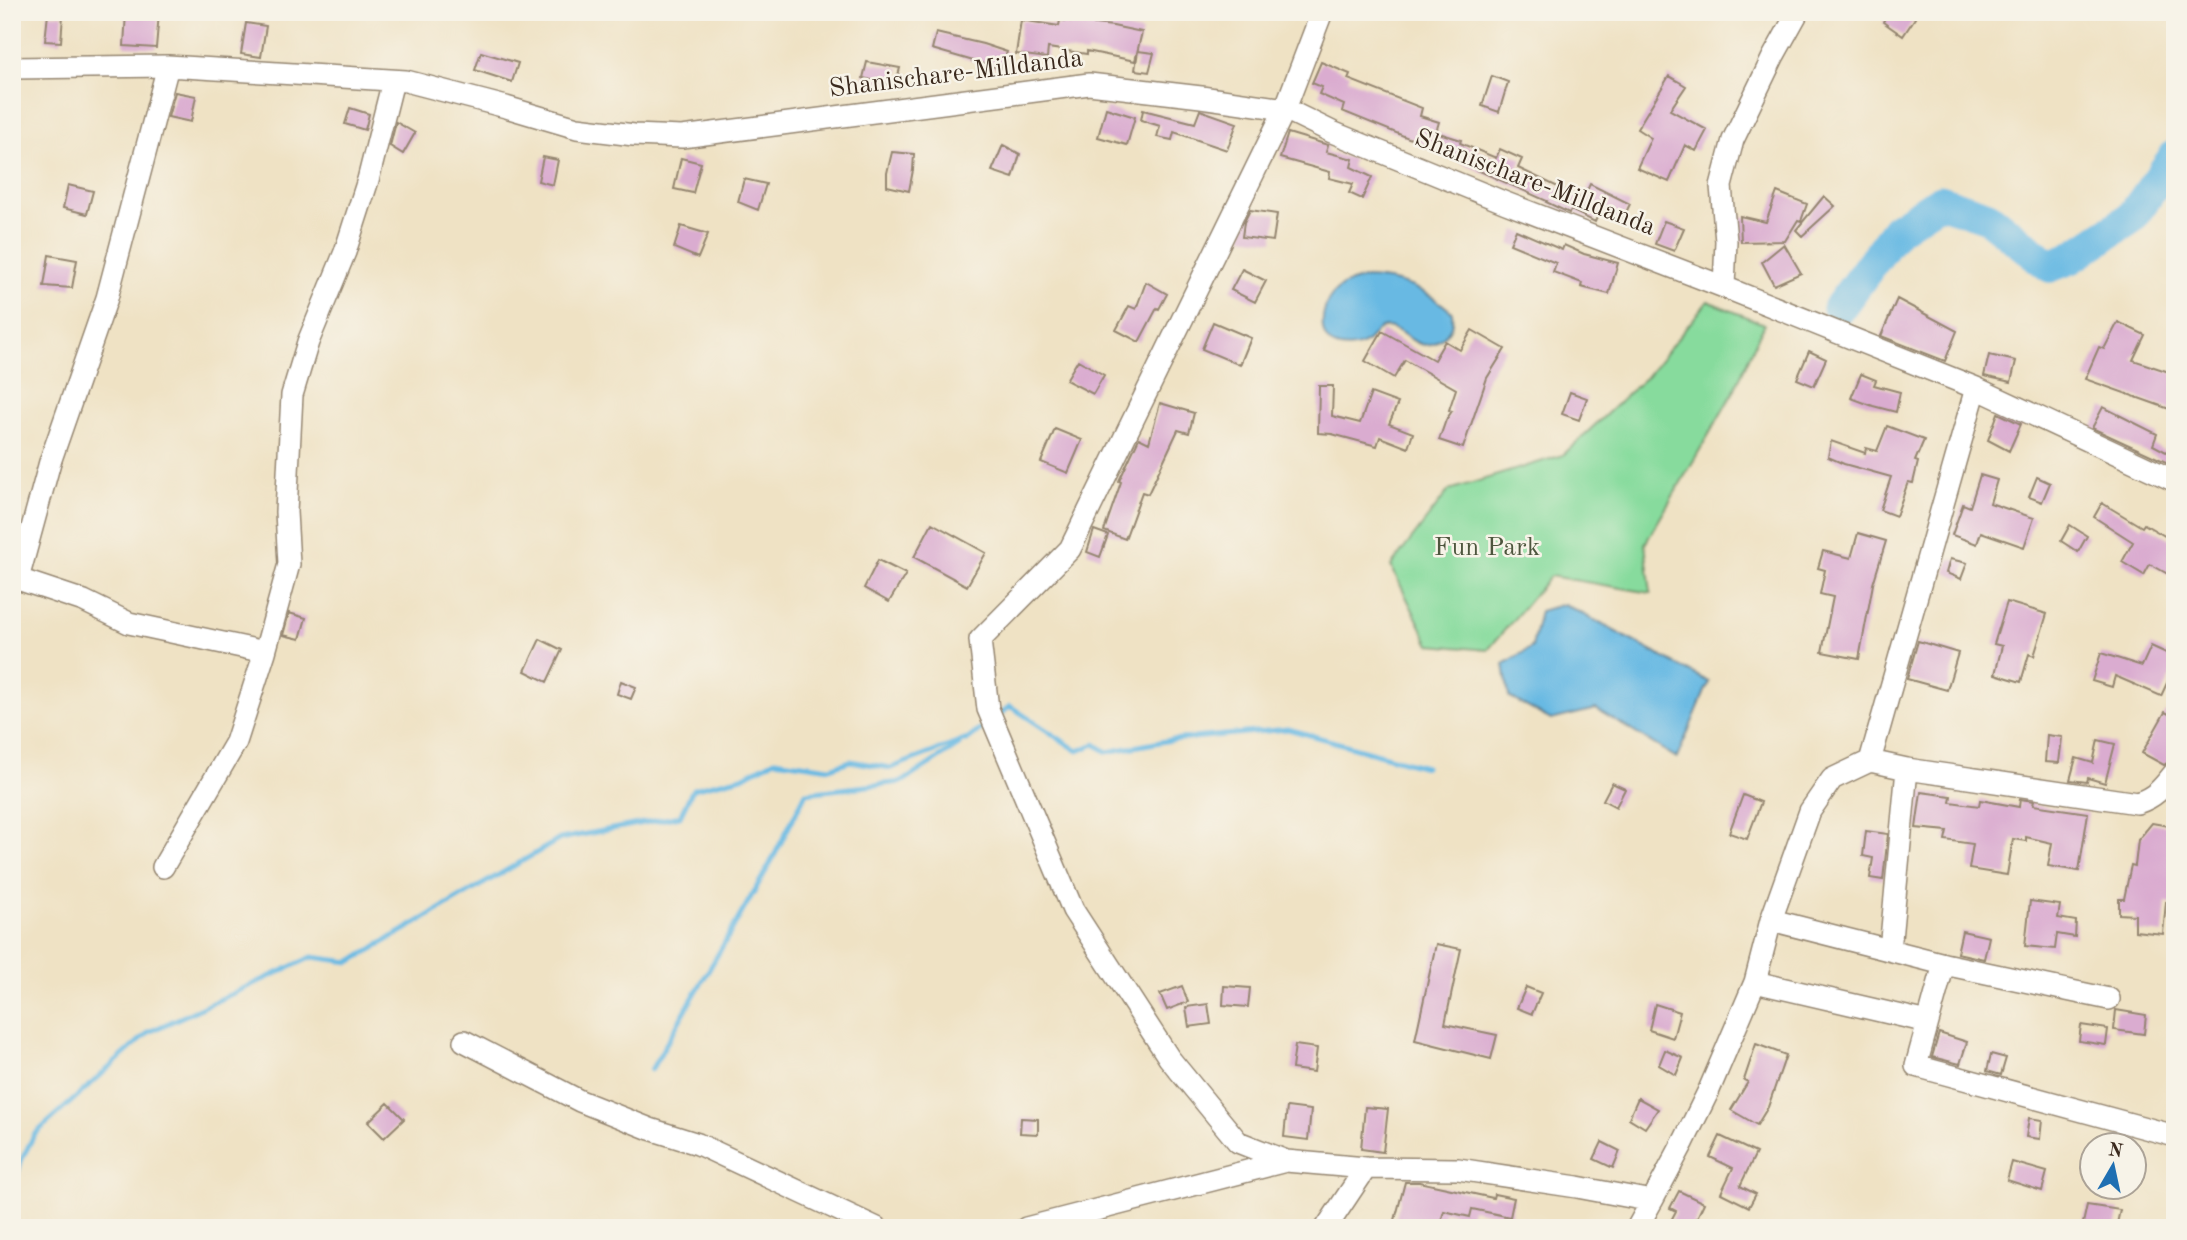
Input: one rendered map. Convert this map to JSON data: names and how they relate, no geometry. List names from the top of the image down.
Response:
{
  "streets": {
    "street": ["Shanischare-Milldanda"]
  },
  "parks": ["Fun Park"],
  "north": "top"
}
